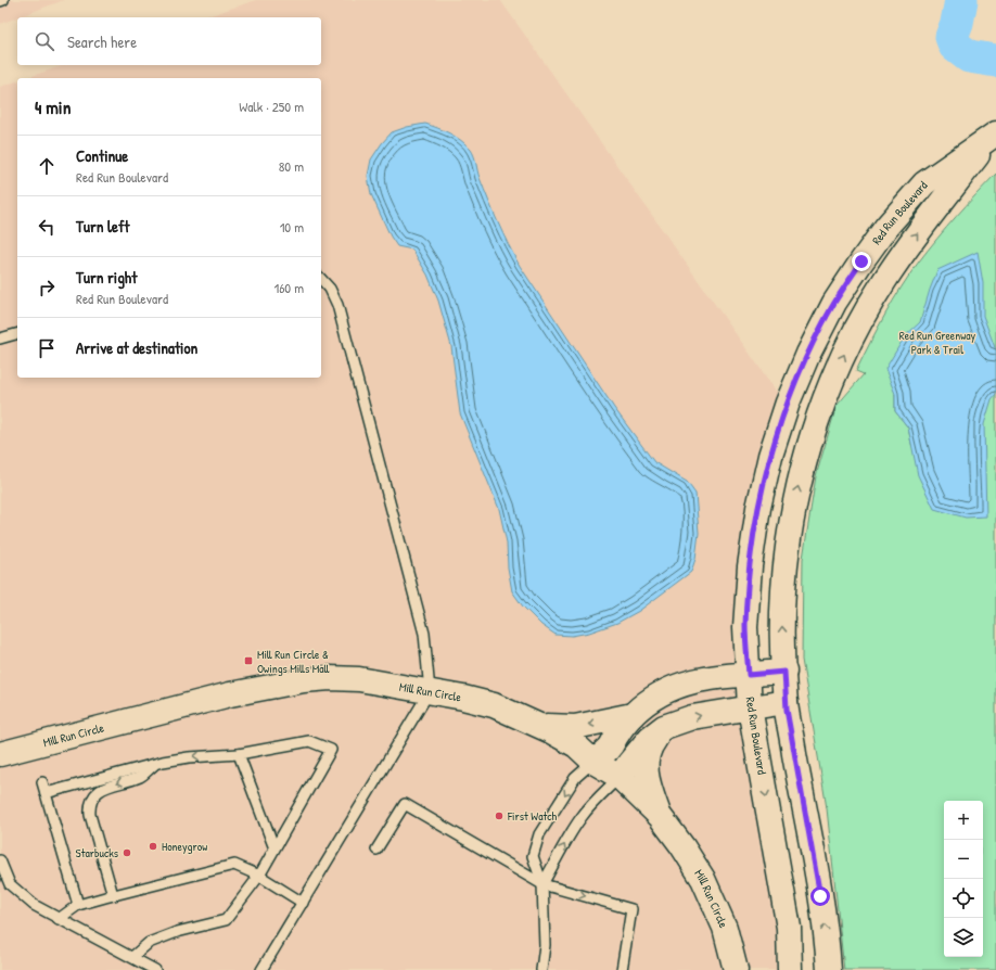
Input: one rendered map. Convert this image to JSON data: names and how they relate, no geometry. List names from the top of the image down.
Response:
{
  "streets": {
    "main road": ["Red Run Boulevard", "Mill Run Circle"]
  },
  "parks": ["Red Run Greenway Park & Trail"],
  "places": {
    "transit": ["Mill Run Circle & Owings Mills Mall"],
    "other": ["First Watch", "Honeygrow", "Starbucks"]
  },
  "page": {
    "search": "Search here",
    "heading": ["4 min", "Walk · 250 m"],
    "list": [
      ["Continue", "Red Run Boulevard", "80 m"],
      ["Turn left", "10 m"],
      ["Turn right", "Red Run Boulevard", "160 m"],
      "Arrive at destination"
    ],
    "map_buttons": ["+", "−"]
  }
}
